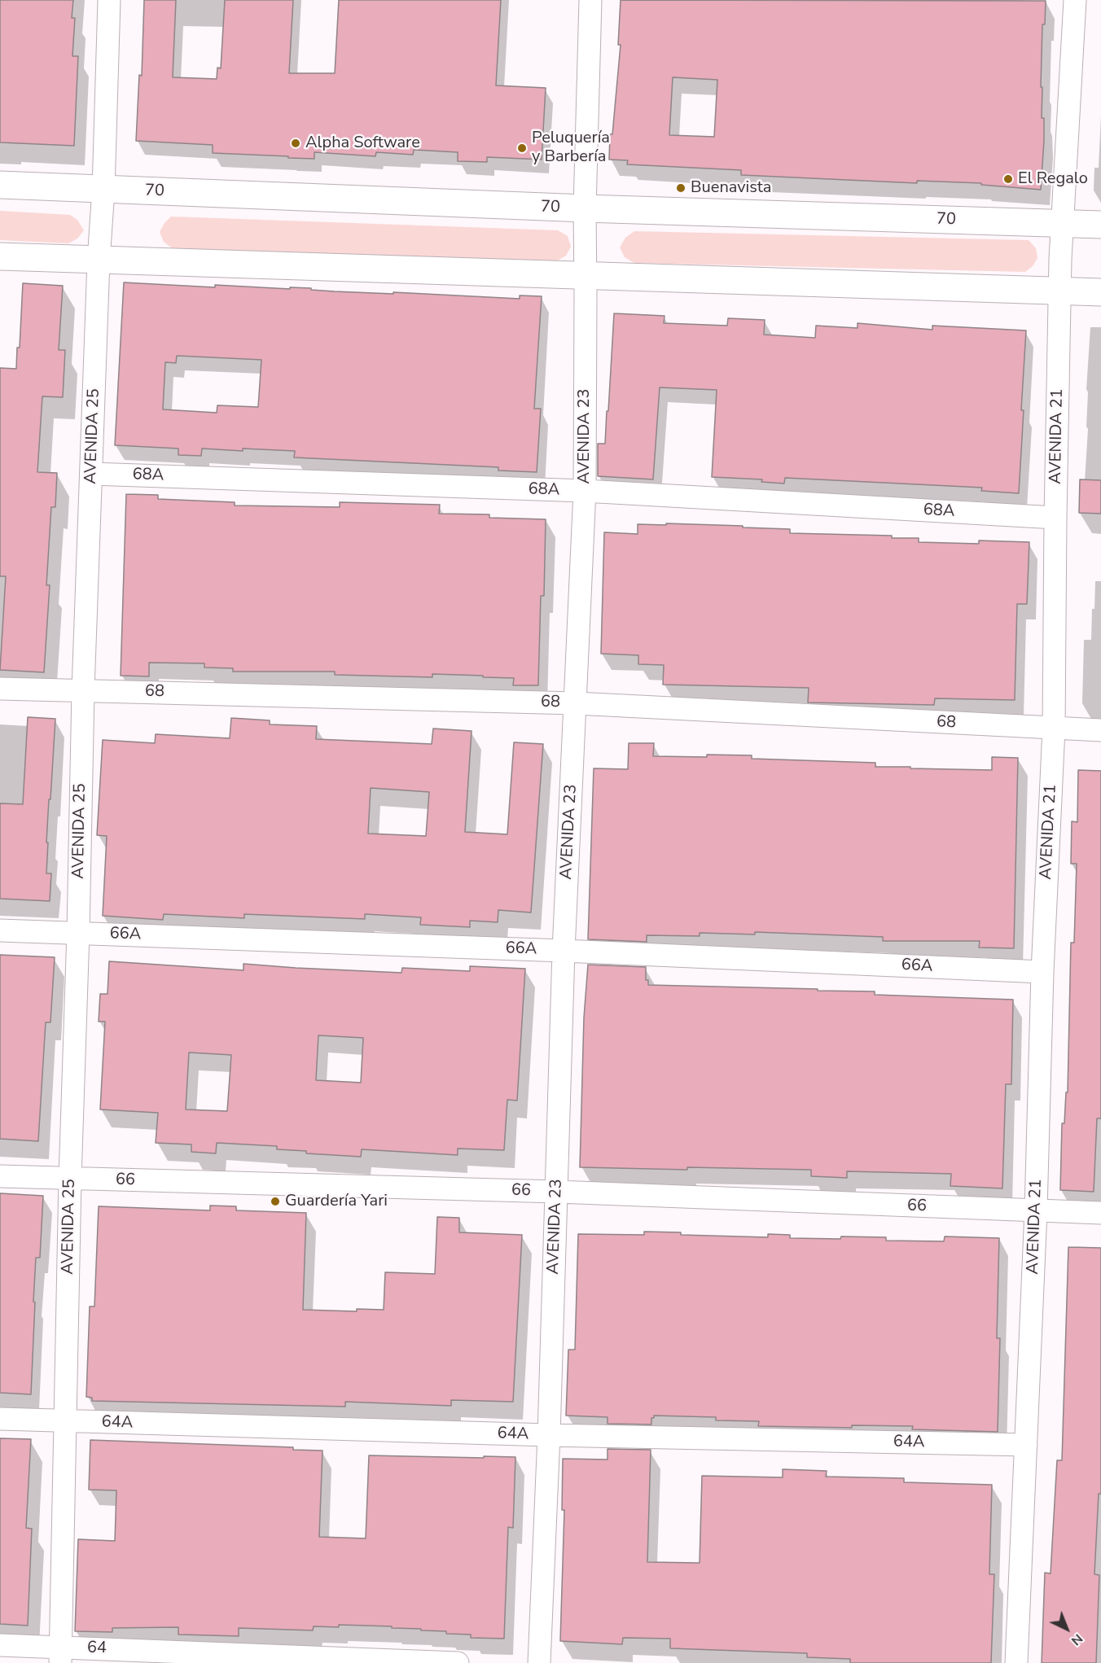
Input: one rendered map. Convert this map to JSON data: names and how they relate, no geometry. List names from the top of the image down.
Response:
{
  "streets": {
    "main road": ["70"],
    "street": [
      "AVENIDA 25",
      "AVENIDA 23",
      "AVENIDA 21",
      "68A",
      "68",
      "66A",
      "66",
      "64A",
      "64"
    ]
  },
  "crossings": [
    ["70", "AVENIDA 25"],
    ["70", "AVENIDA 23"],
    ["70", "AVENIDA 21"],
    ["AVENIDA 25", "68A"],
    ["AVENIDA 25", "68"],
    ["AVENIDA 25", "66A"],
    ["AVENIDA 25", "66"],
    ["AVENIDA 25", "64A"],
    ["AVENIDA 25", "64"],
    ["AVENIDA 23", "68A"],
    ["AVENIDA 23", "68"],
    ["AVENIDA 23", "66A"],
    ["AVENIDA 23", "66"],
    ["AVENIDA 23", "64A"],
    ["AVENIDA 21", "68A"],
    ["AVENIDA 21", "68"],
    ["AVENIDA 21", "66A"],
    ["AVENIDA 21", "66"],
    ["AVENIDA 21", "64A"]
  ],
  "places": [
    "Alpha Software",
    "Peluquería y Barbería",
    "El Regalo",
    "Buenavista",
    "Guardería Yari"
  ],
  "north": "bottom right"
}
